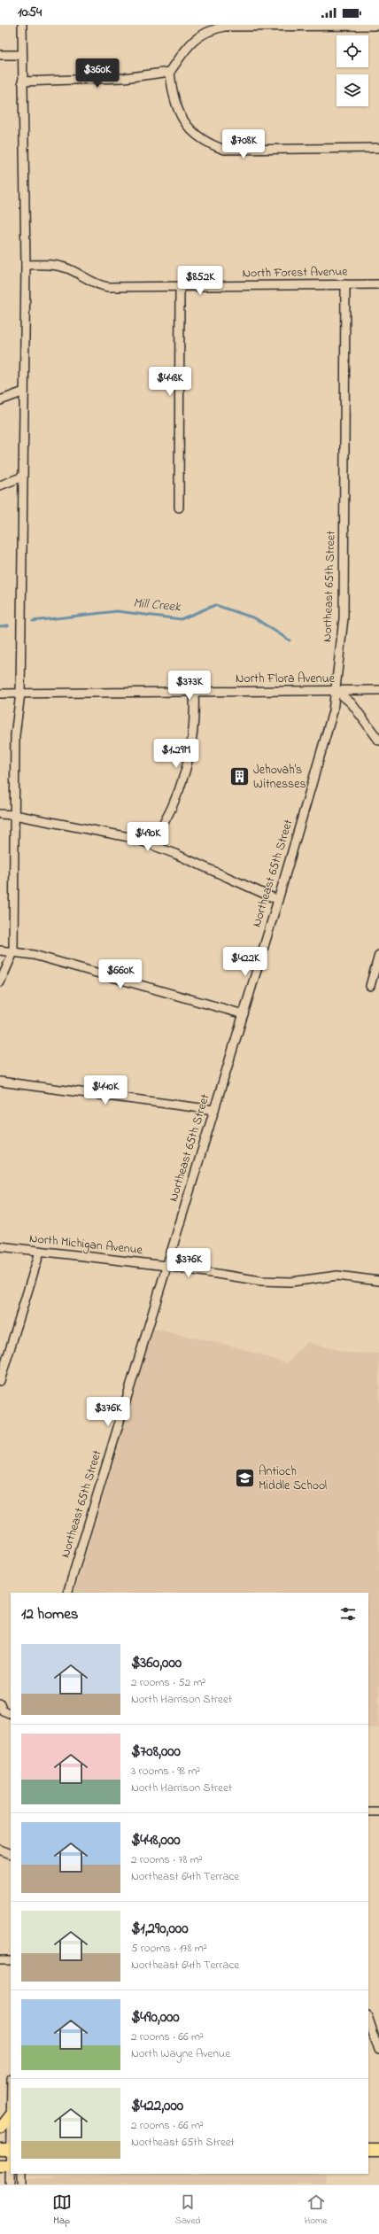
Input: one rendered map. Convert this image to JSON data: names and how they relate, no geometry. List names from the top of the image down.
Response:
{
  "streets": {
    "street": [
      "North Forest Avenue",
      "Northeast 65th Street",
      "North Flora Avenue",
      "North Michigan Avenue"
    ]
  },
  "crossings": [
    ["North Forest Avenue", "Northeast 65th Street"],
    ["Northeast 65th Street", "North Flora Avenue"],
    ["Northeast 65th Street", "North Michigan Avenue"]
  ],
  "water": ["Mill Creek"],
  "places": {
    "building": ["Jehovah's Witnesses"],
    "school or university": ["Antioch Middle School"]
  },
  "page": {
    "status": "10:54",
    "price": [
      "$360K",
      "$708K",
      "$852K",
      "$448K",
      "$373K",
      "$1.29M",
      "$490K",
      "$422K",
      "$660K",
      "$440K",
      "$376K",
      "$376K"
    ],
    "heading": "12 homes",
    "list": [
      {
        "name": "$360,000",
        "note": "2 rooms · 52 m² · North Harrison Street"
      },
      {
        "name": "$708,000",
        "note": "3 rooms · 98 m² · North Harrison Street"
      },
      {
        "name": "$448,000",
        "note": "2 rooms · 78 m² · Northeast 64th Terrace"
      },
      {
        "name": "$1,290,000",
        "note": "5 rooms · 178 m² · Northeast 64th Terrace"
      },
      {
        "name": "$490,000",
        "note": "2 rooms · 66 m² · North Wayne Avenue"
      },
      {
        "name": "$422,000",
        "note": "2 rooms · 66 m² · Northeast 65th Street"
      }
    ],
    "tabs": ["Map", "Saved", "Home"]
  }
}
